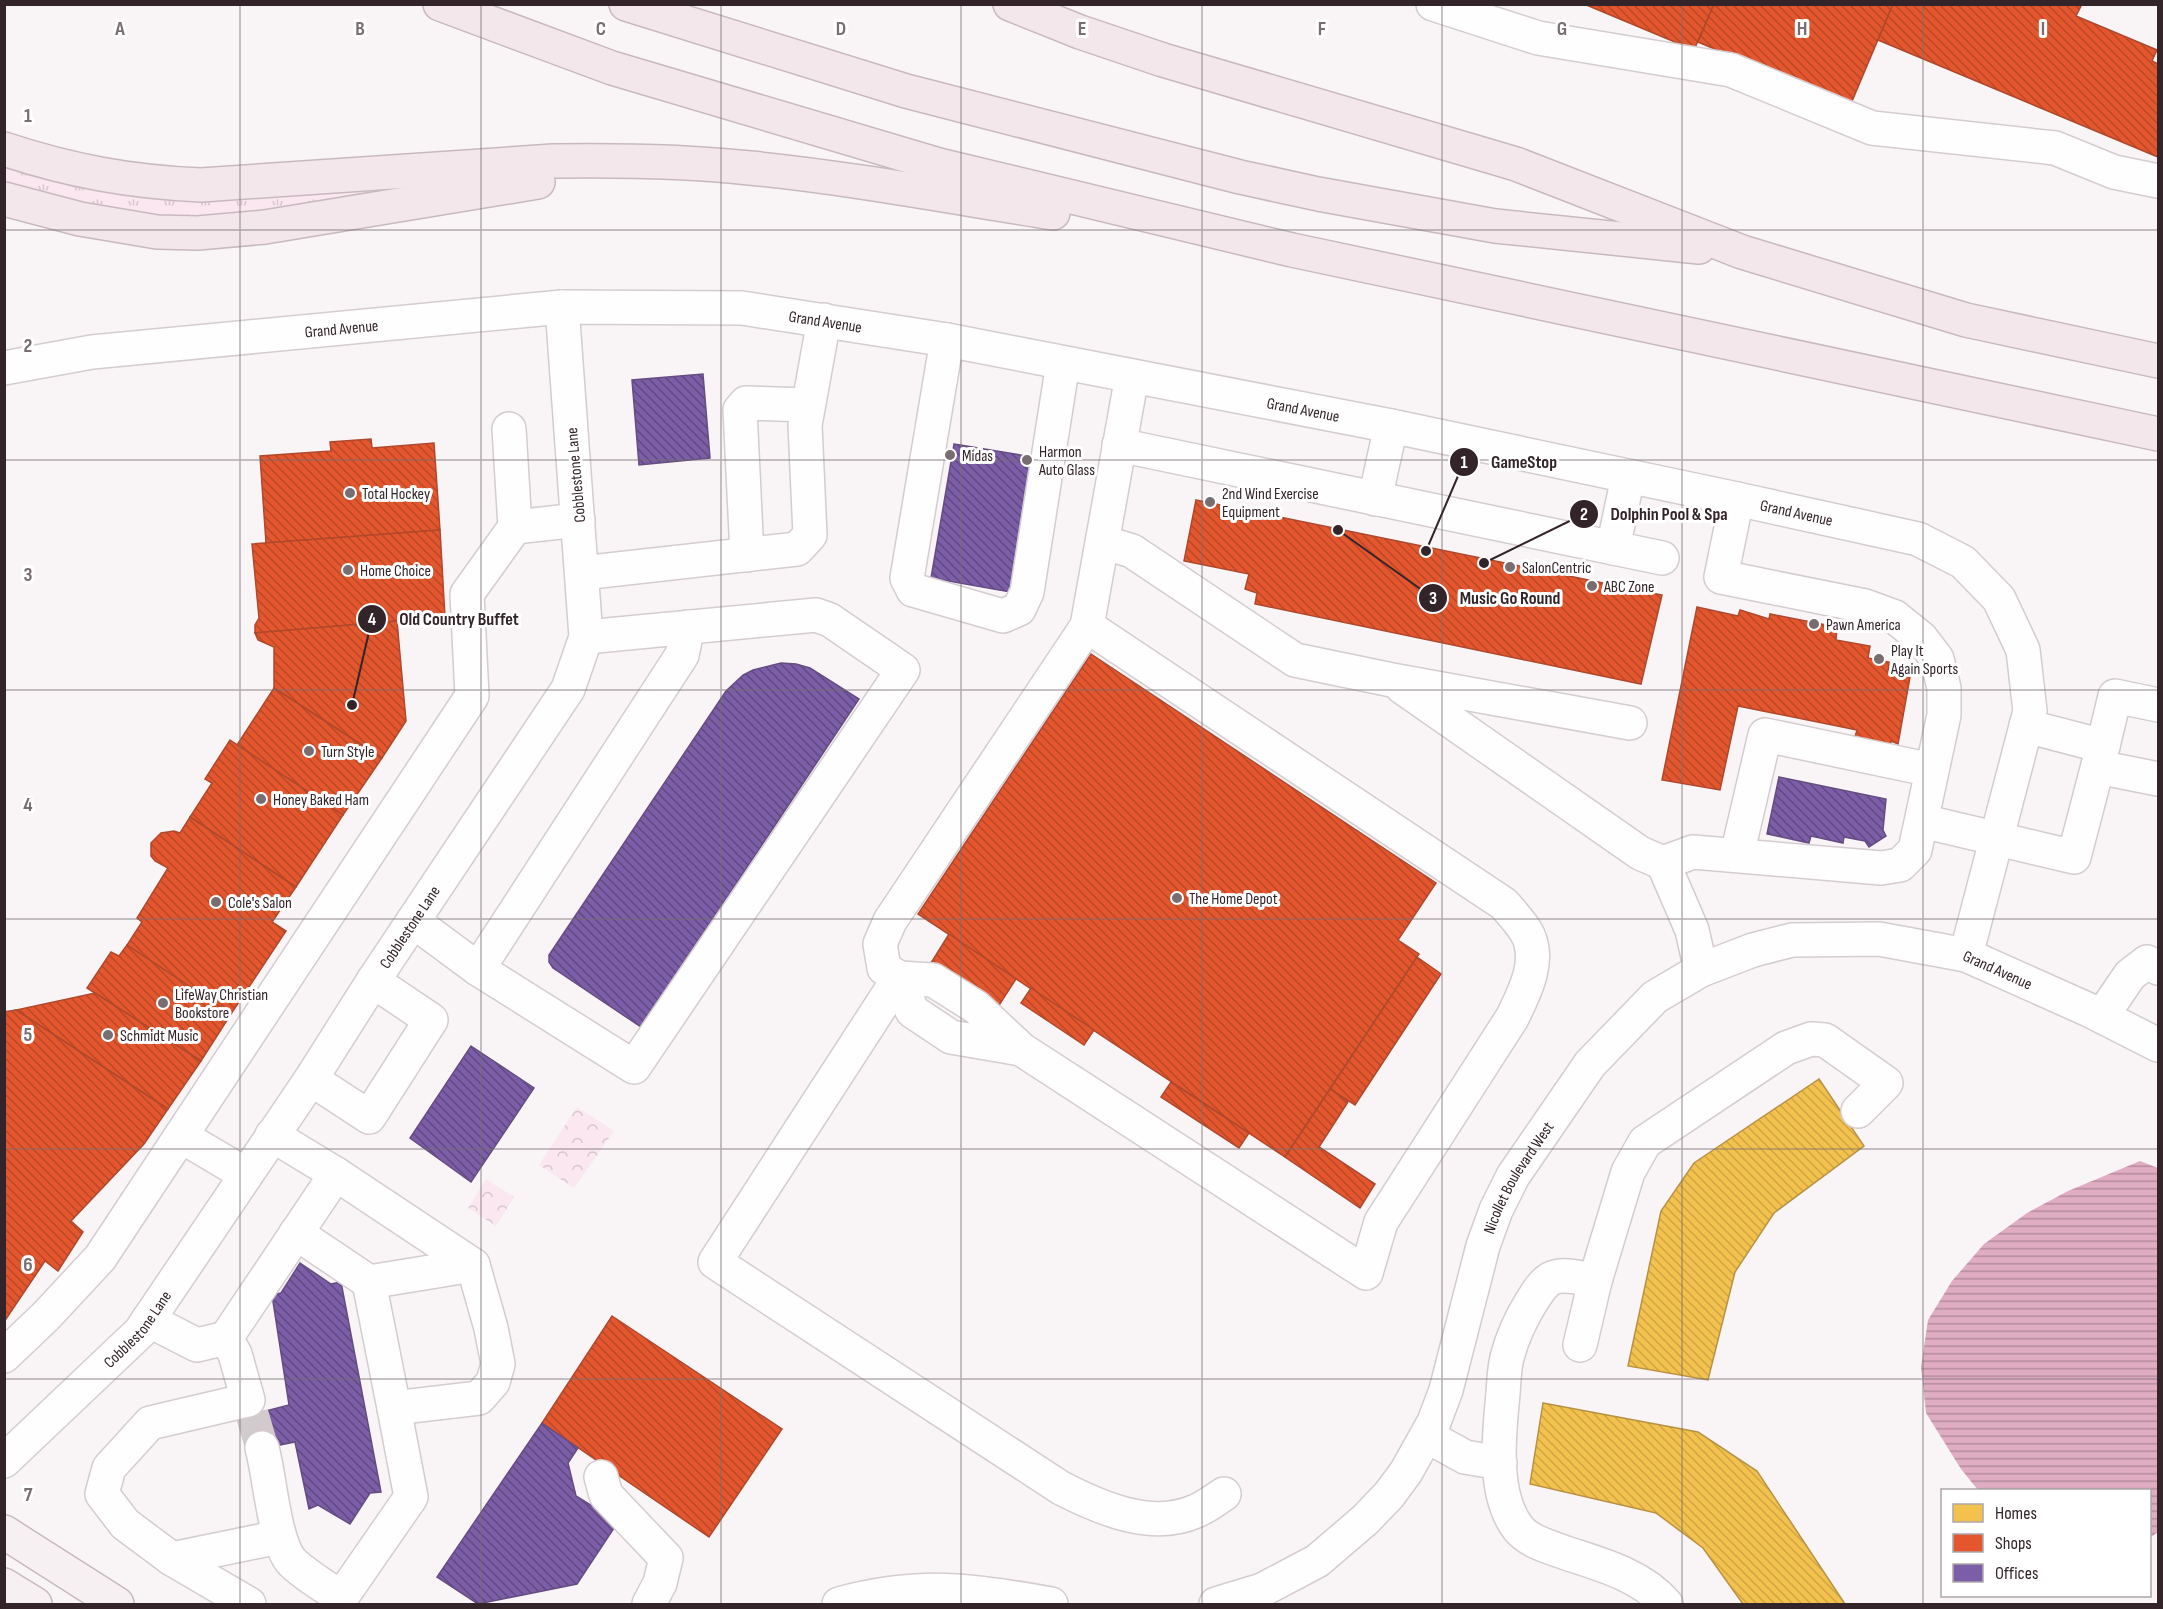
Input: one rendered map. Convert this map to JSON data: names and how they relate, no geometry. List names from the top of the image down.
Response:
{
  "streets": {
    "street": ["Grand Avenue", "Cobblestone Lane", "Nicollet Boulevard West"]
  },
  "crossings": [
    ["Grand Avenue", "Cobblestone Lane"],
    ["Grand Avenue", "Nicollet Boulevard West"]
  ],
  "places": [
    "Midas",
    "Harmon Auto Glass",
    "Total Hockey",
    "2nd Wind Exercise Equipment",
    "Music Go Round",
    "GameStop",
    "Dolphin Pool & Spa",
    "SalonCentric",
    "Home Choice",
    "ABC Zone",
    "Pawn America",
    "Play It Again Sports",
    "Old Country Buffet",
    "Turn Style",
    "Honey Baked Ham",
    "The Home Depot",
    "Cole's Salon",
    "LifeWay Christian Bookstore",
    "Schmidt Music"
  ],
  "legend": ["Homes", "Shops", "Offices"],
  "grid": {
    "columns": [
      "A",
      "B",
      "C",
      "D",
      "E",
      "F",
      "G",
      "H",
      "I"
    ],
    "rows": [
      "1",
      "2",
      "3",
      "4",
      "5",
      "6",
      "7"
    ]
  }
}
